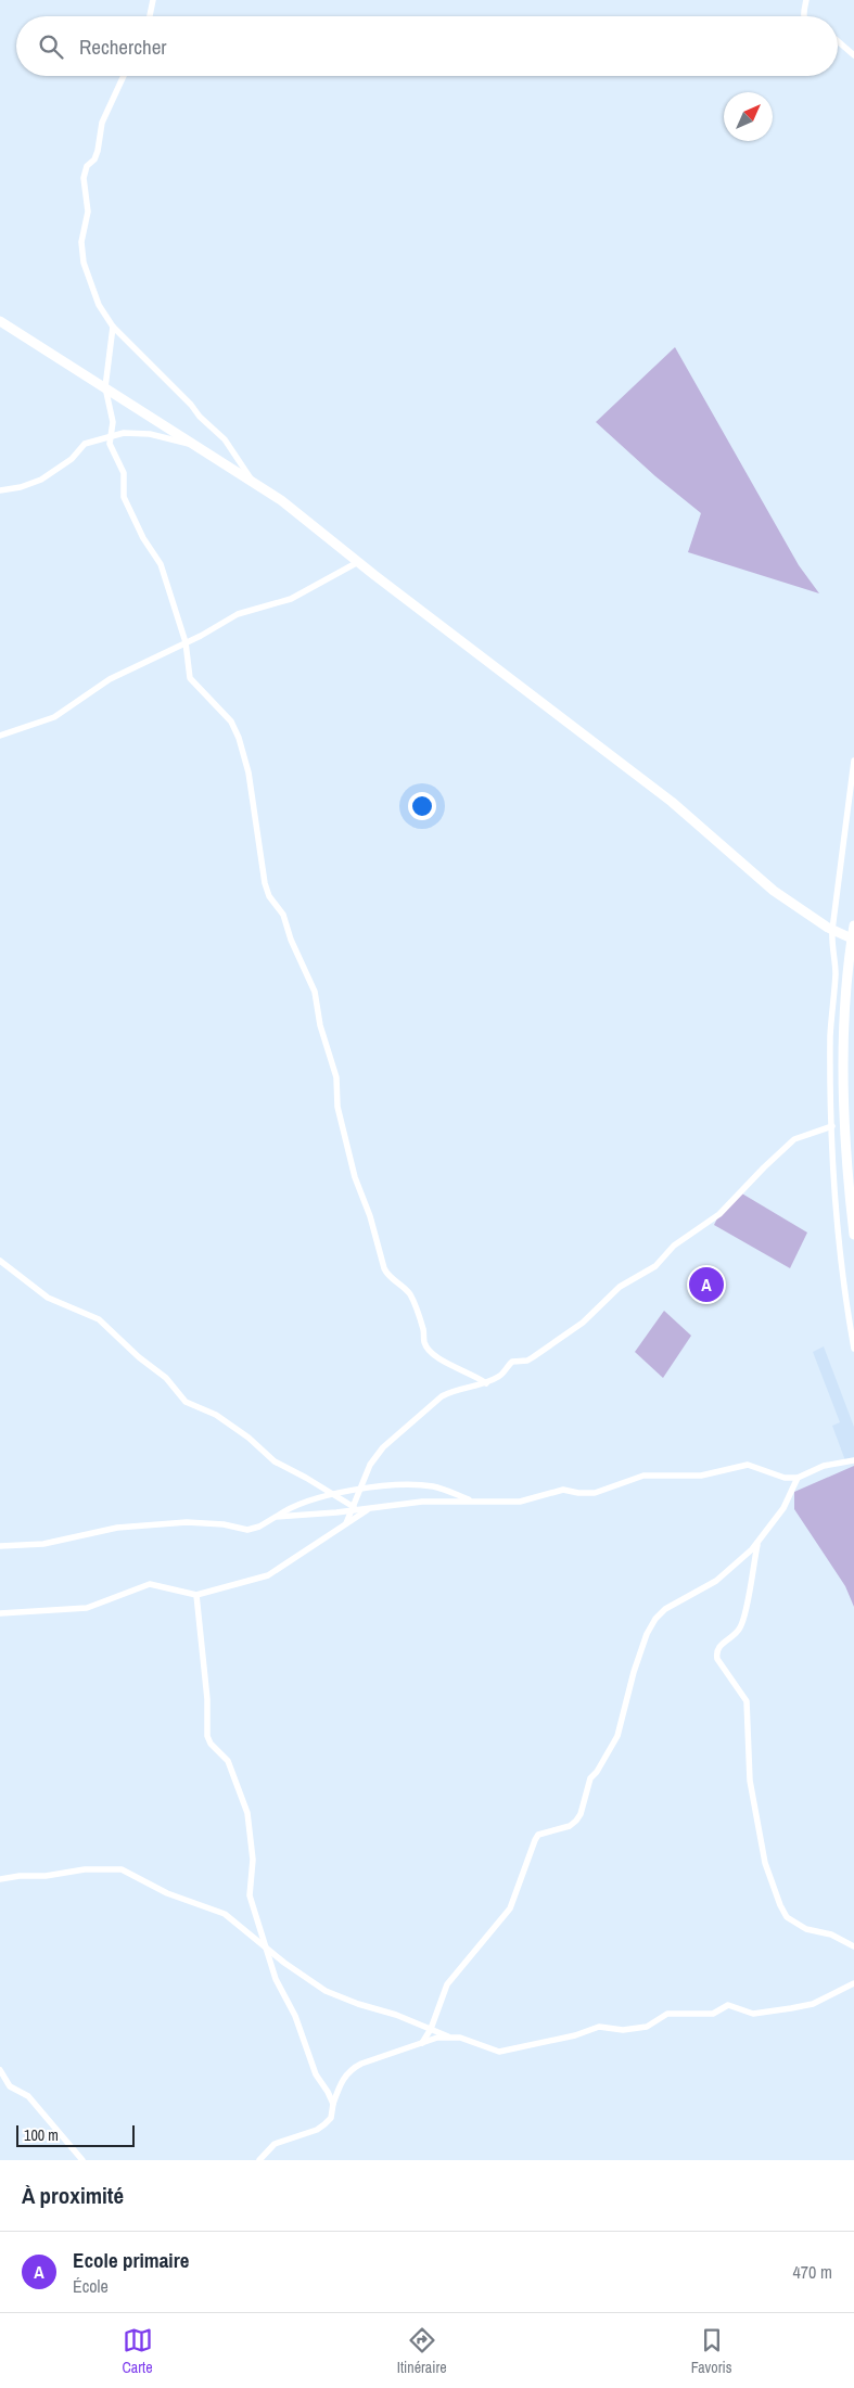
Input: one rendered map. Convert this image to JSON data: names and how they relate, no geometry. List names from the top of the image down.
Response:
{
  "scale_bar": "100 m",
  "north": "top right",
  "page": {
    "search": "Rechercher",
    "pins": "A",
    "scale": "100 m",
    "heading": "À proximité",
    "list": [
      {
        "mark": "A",
        "name": "Ecole primaire",
        "note": "École",
        "value": "470 m"
      }
    ],
    "nav": ["Carte", "Itinéraire", "Favoris"]
  }
}
